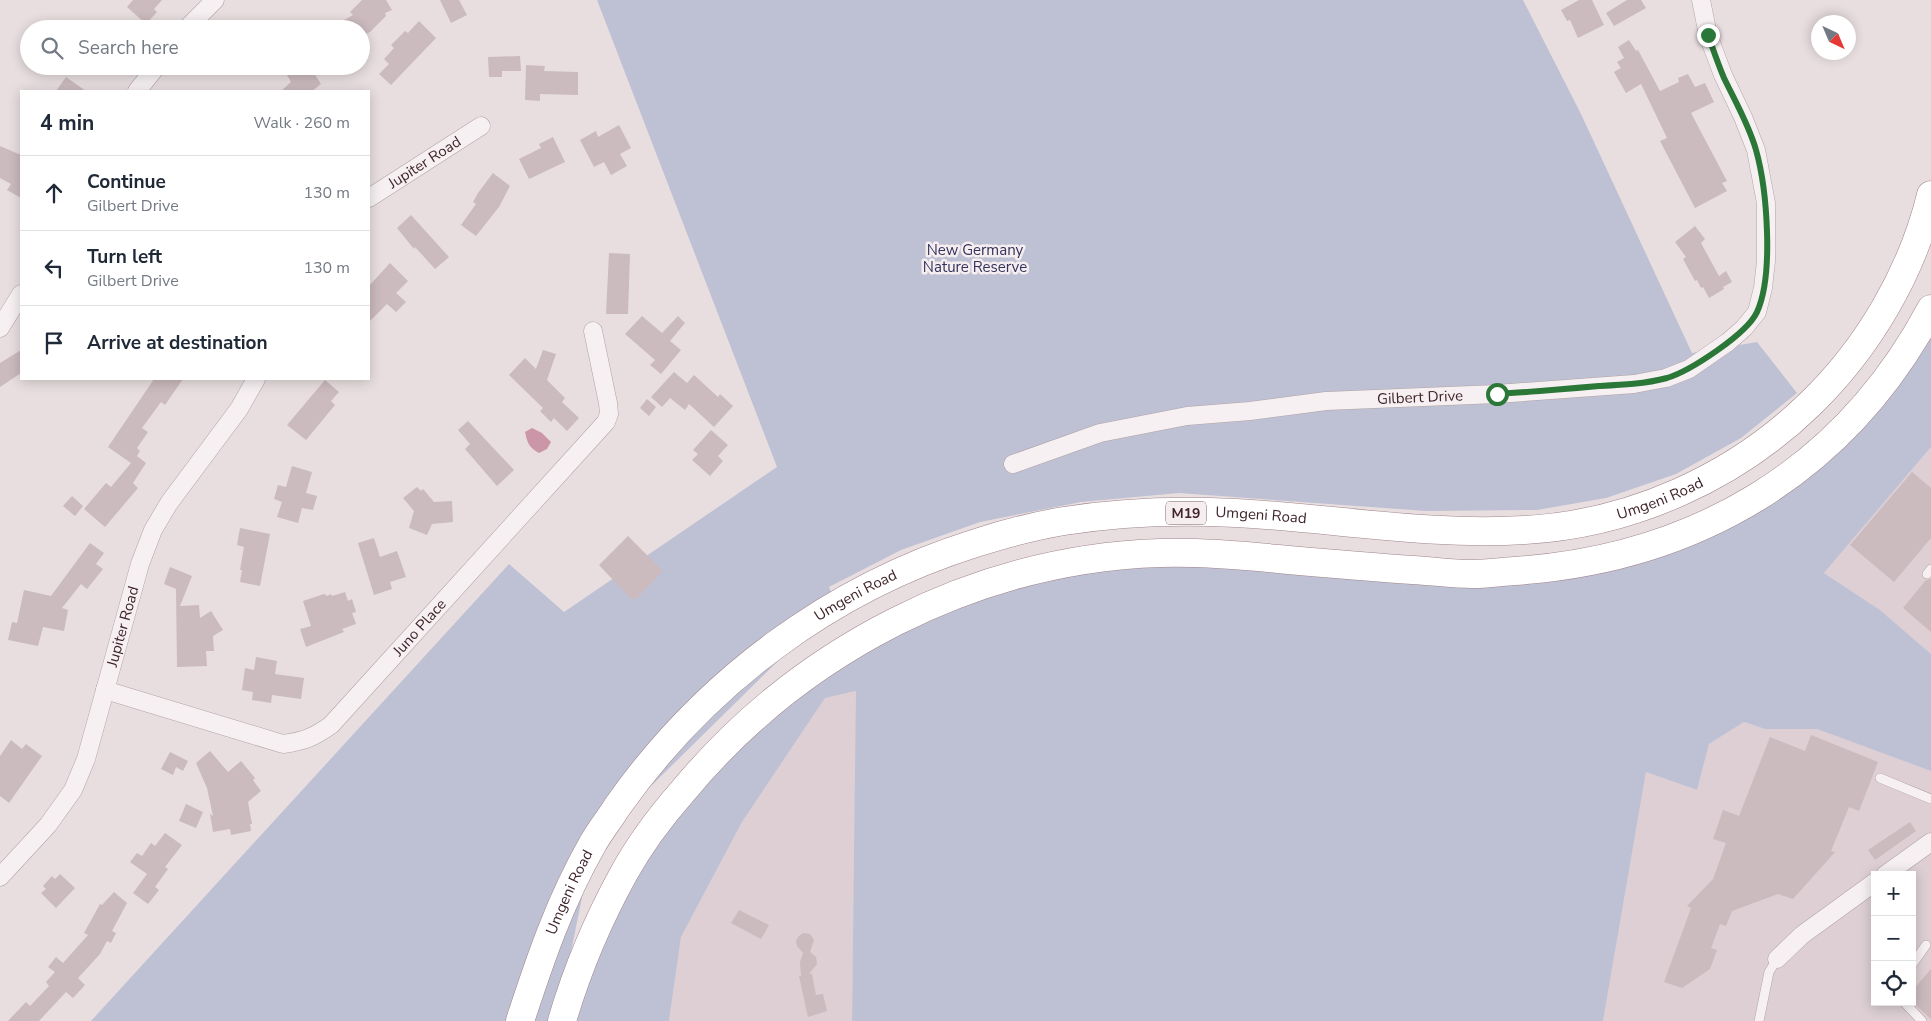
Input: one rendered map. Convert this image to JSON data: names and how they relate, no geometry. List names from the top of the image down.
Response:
{
  "streets": {
    "highway": ["Umgeni Road", "M19"],
    "street": ["Jupiter Road", "Gilbert Drive", "Juno Place"]
  },
  "crossings": [
    ["Jupiter Road", "Juno Place"]
  ],
  "parks": ["New Germany Nature Reserve"],
  "north": "bottom right",
  "page": {
    "search": "Search here",
    "heading": ["4 min", "Walk · 260 m"],
    "list": [
      ["Continue", "Gilbert Drive", "130 m"],
      ["Turn left", "Gilbert Drive", "130 m"],
      "Arrive at destination"
    ],
    "map_buttons": ["+", "−"]
  }
}
